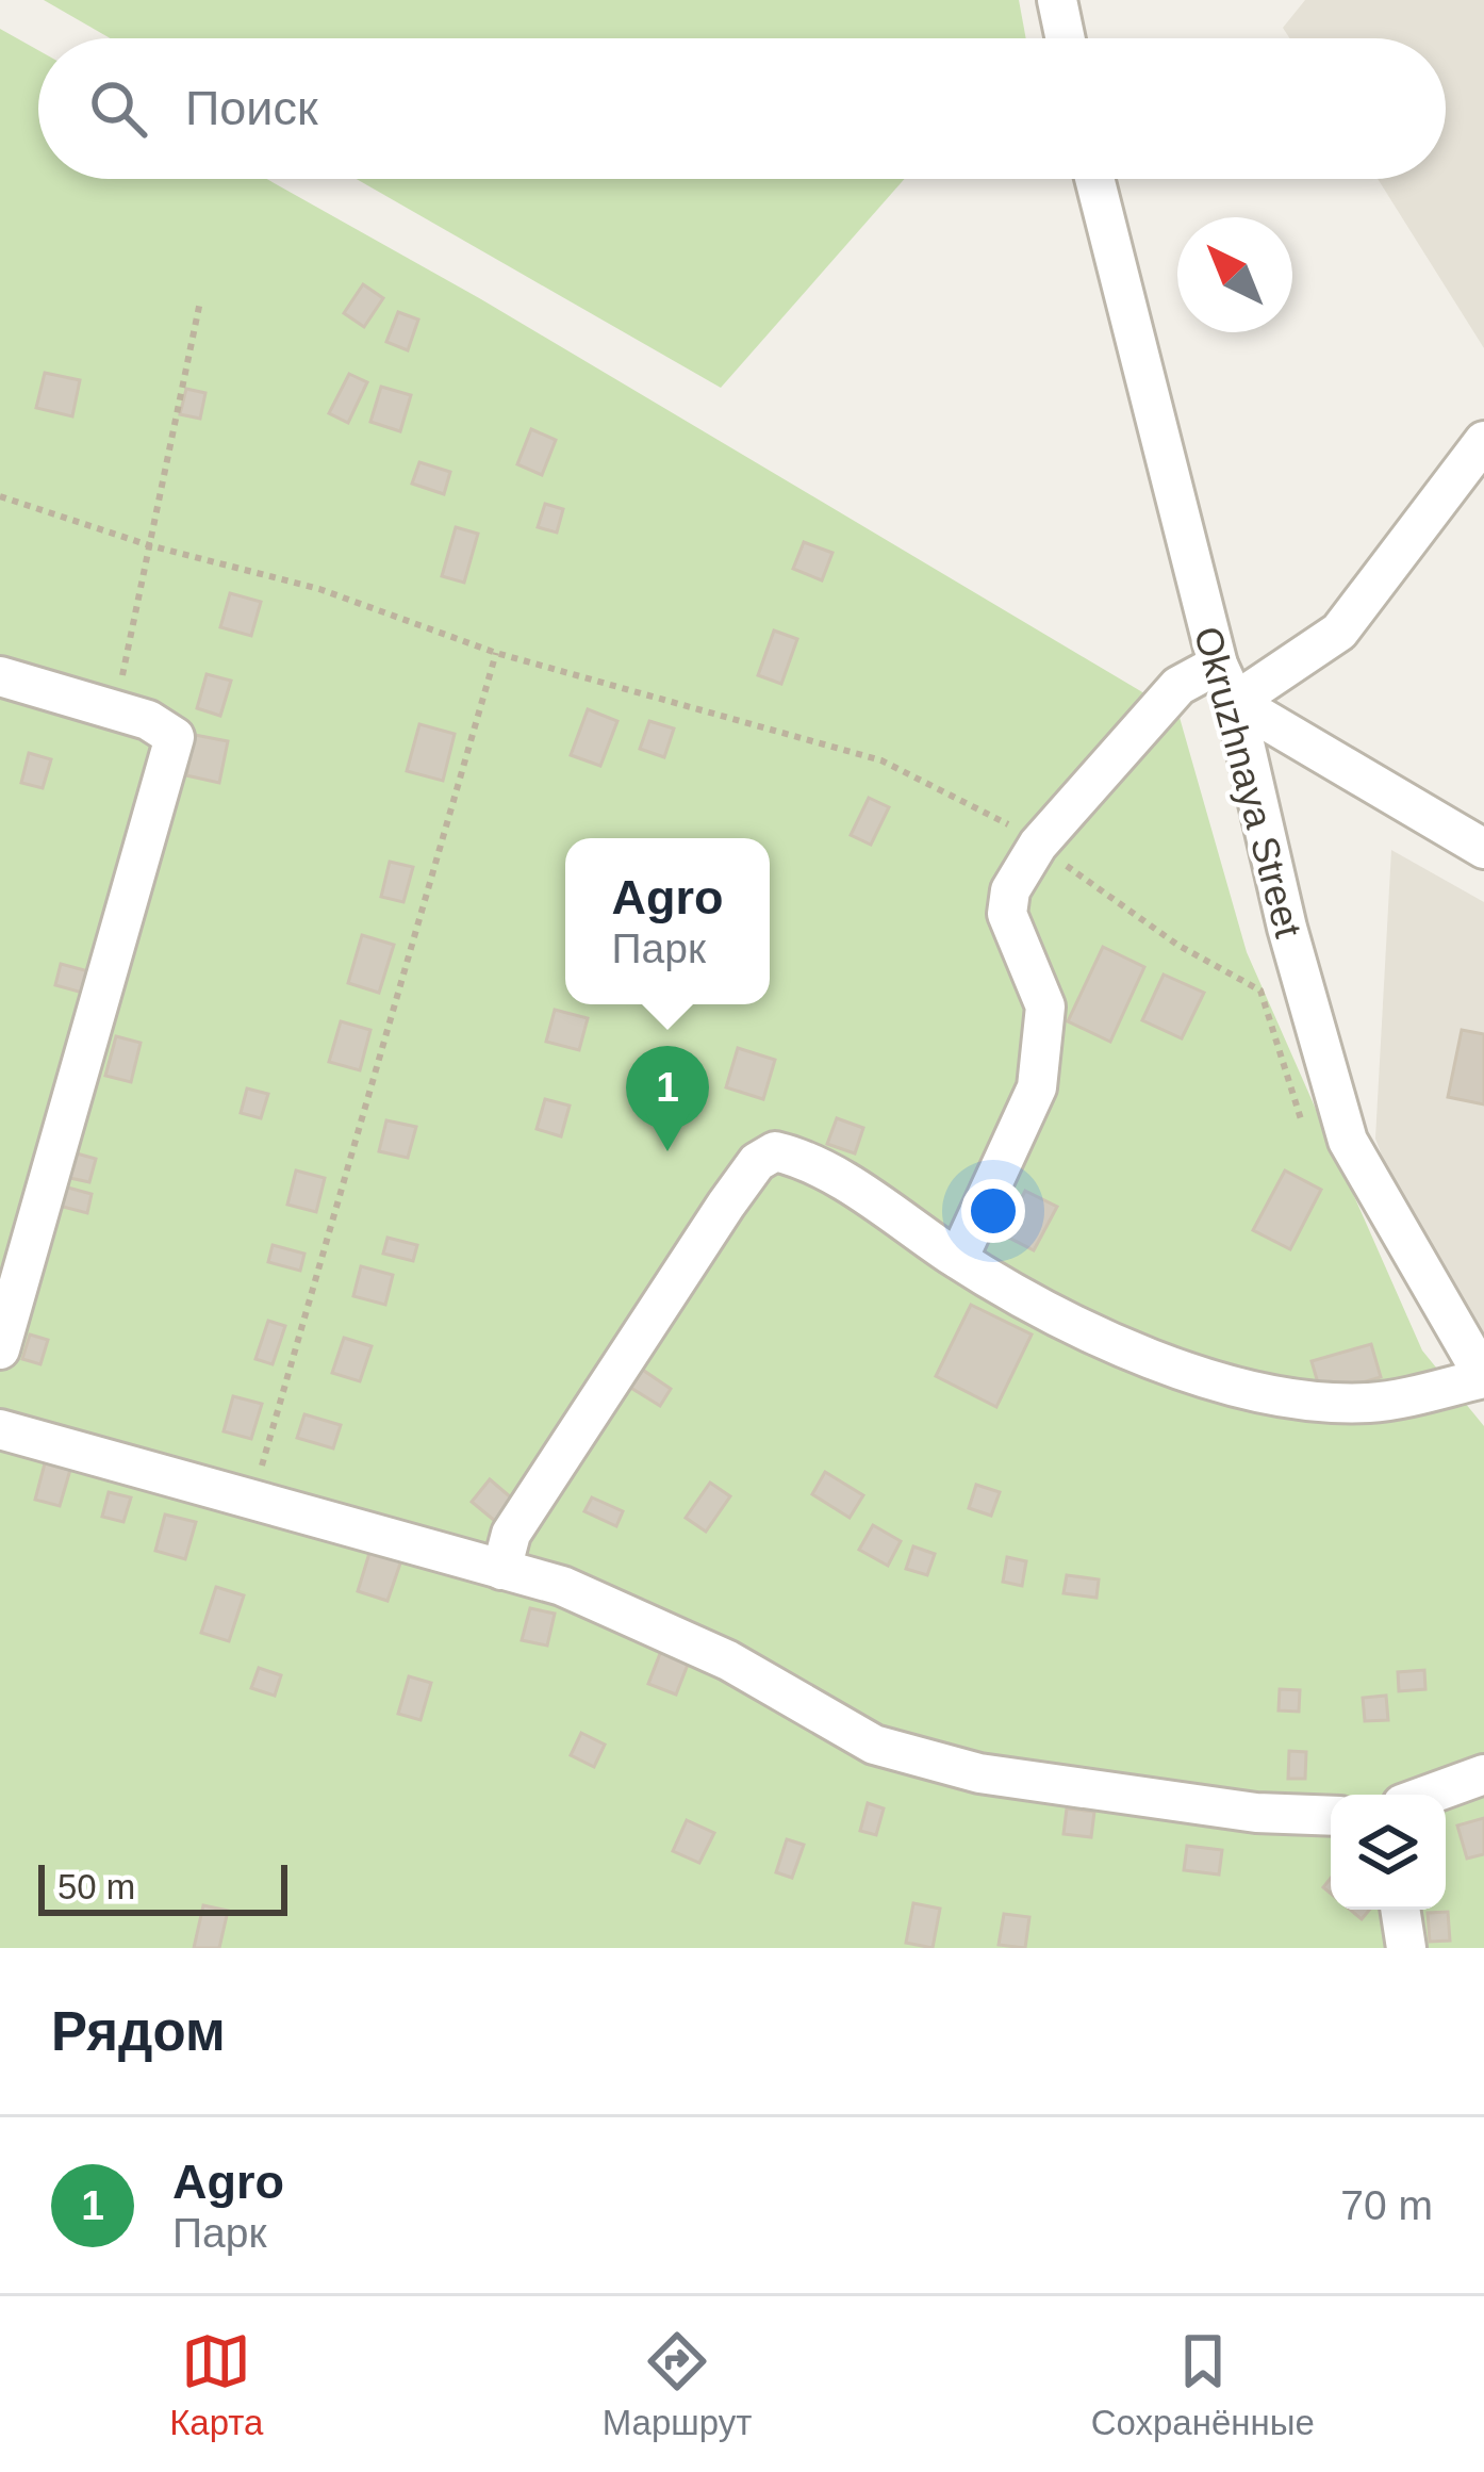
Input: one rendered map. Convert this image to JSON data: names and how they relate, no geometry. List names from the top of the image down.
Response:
{
  "streets": {
    "street": ["Okruzhnaya Street"]
  },
  "scale_bar": "50 m",
  "north": "top left",
  "page": {
    "search": "Поиск",
    "popup": ["Agro", "Парк"],
    "pins": "1",
    "scale": "50 m",
    "heading": "Рядом",
    "list": [
      {
        "mark": "1",
        "name": "Agro",
        "note": "Парк",
        "value": "70 m"
      }
    ],
    "nav": ["Карта", "Маршрут", "Сохранённые"]
  }
}
